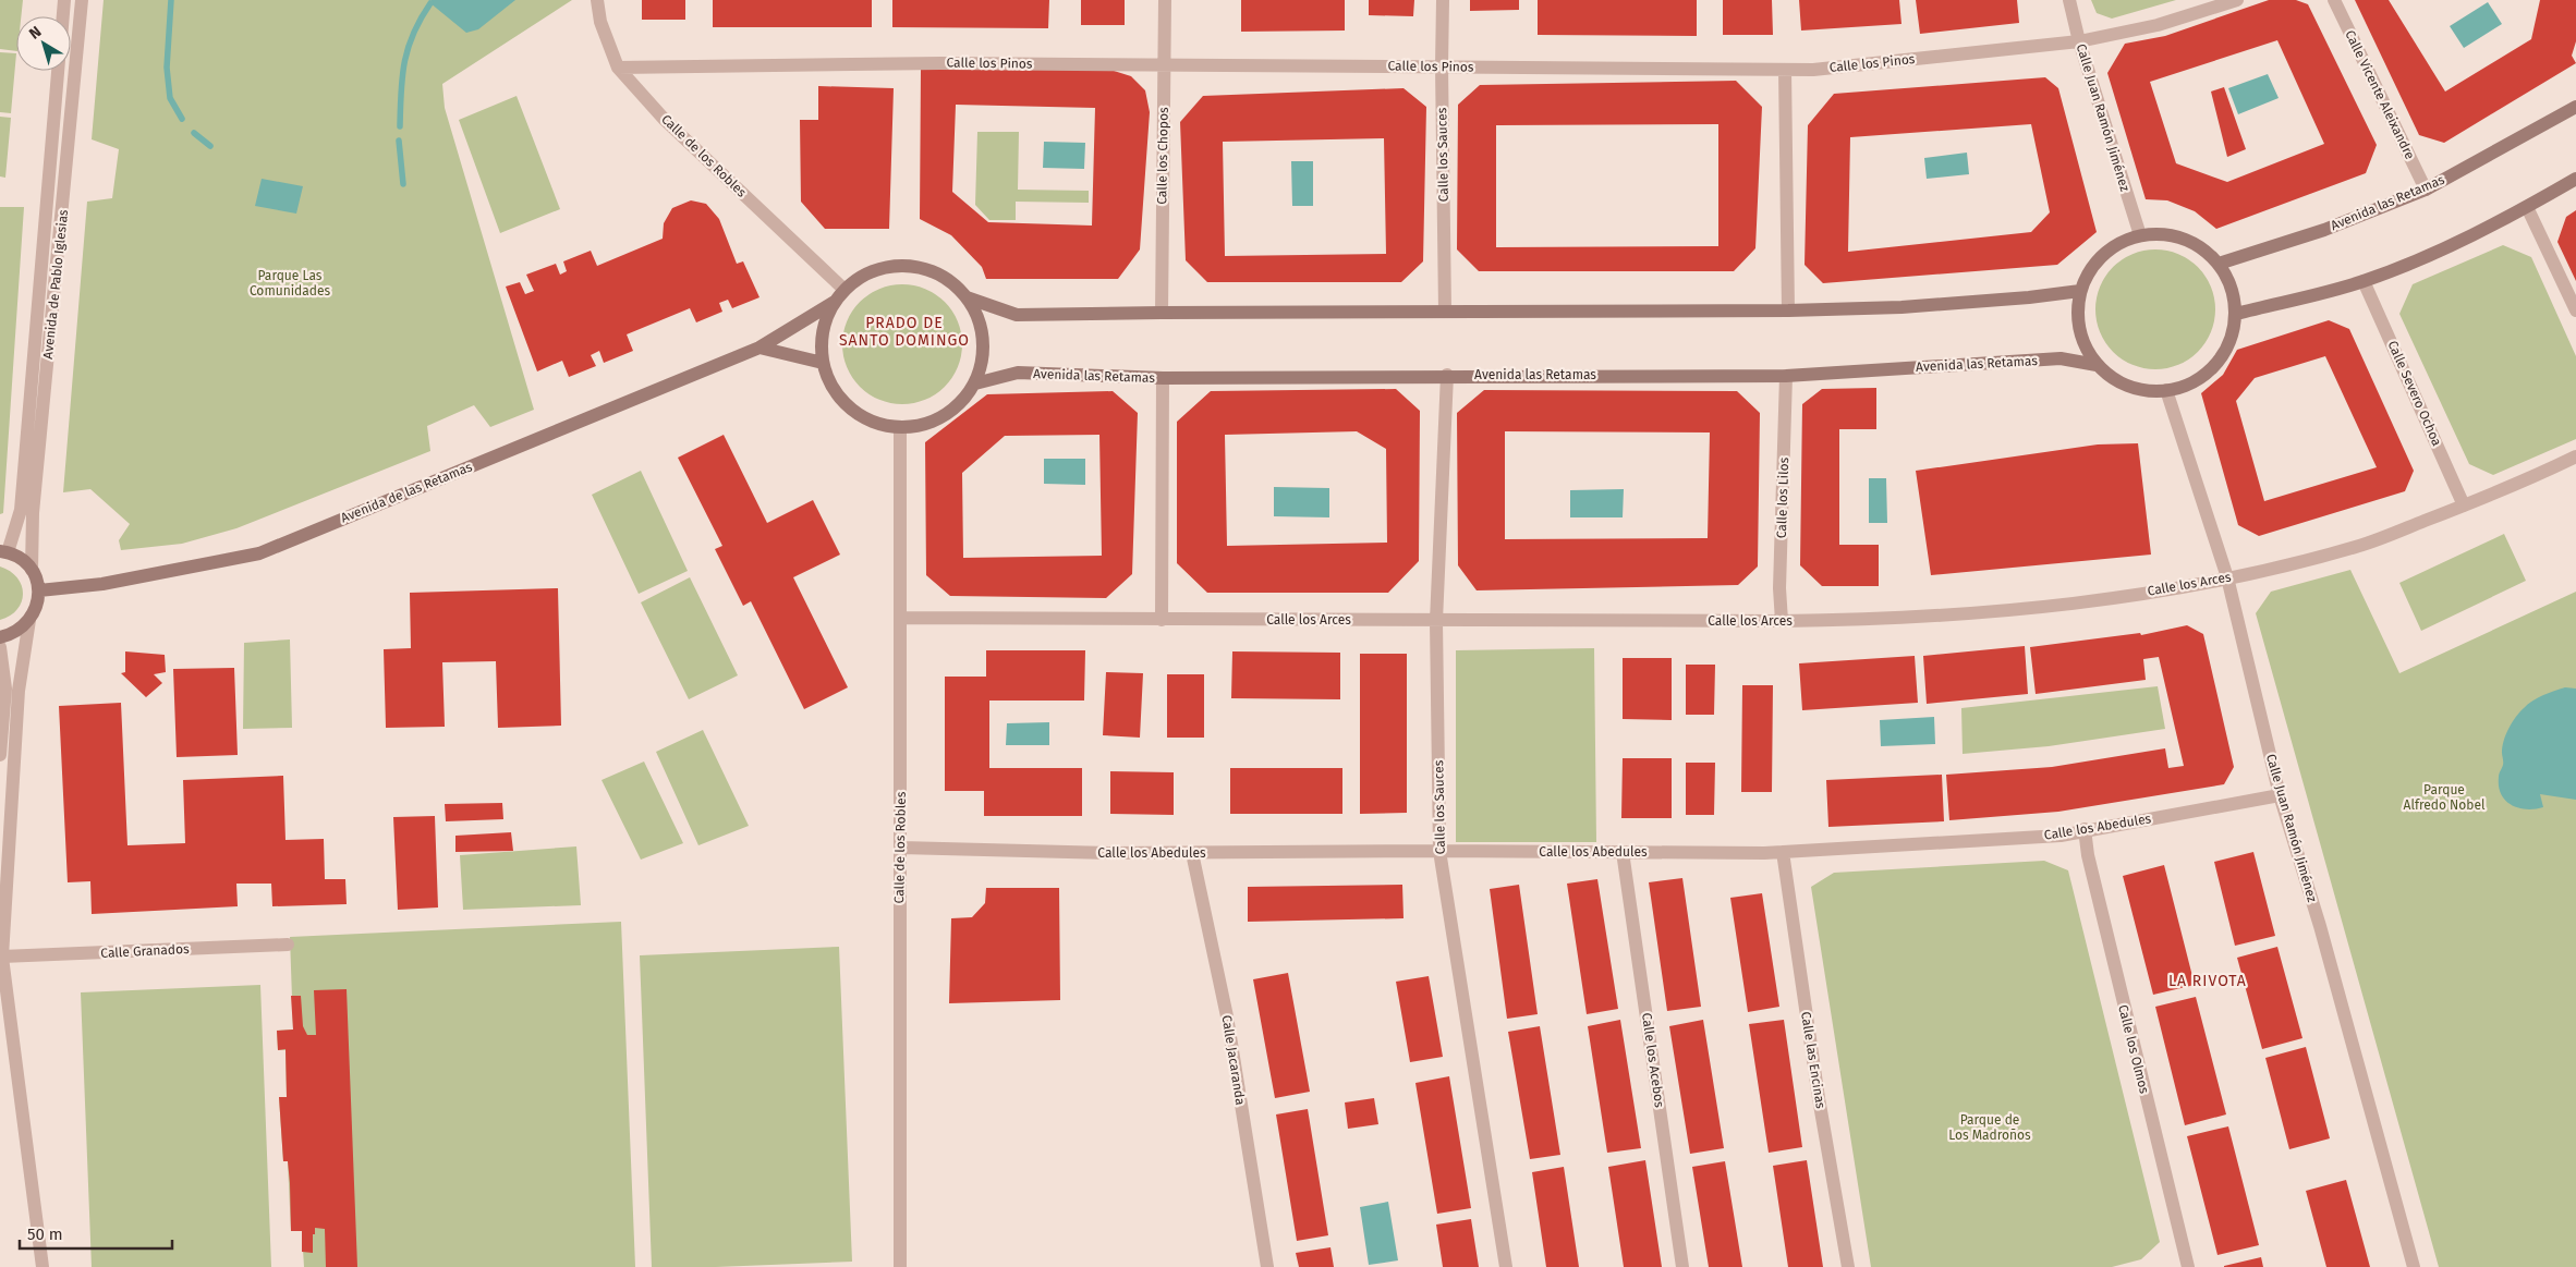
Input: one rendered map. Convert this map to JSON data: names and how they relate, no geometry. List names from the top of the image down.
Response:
{
  "streets": {
    "street": [
      "Calle los Pinos",
      "Calle Vicente Aleixandre",
      "Calle Juan Ramón Jiménez",
      "Calle los Sauces",
      "Calle de los Robles",
      "Calle los Chopos",
      "Avenida las Retamas",
      "Avenida de Pablo Iglesias",
      "Calle Severo Ochoa",
      "Avenida de las Retamas",
      "Calle los Lilos",
      "Calle los Arces",
      "Calle los Abedules",
      "Calle Granados",
      "Calle los Olmos",
      "Calle Jacaranda",
      "Calle los Acebos",
      "Calle las Encinas"
    ]
  },
  "crossings": [
    ["Calle los Pinos", "Calle Juan Ramón Jiménez"],
    ["Calle los Pinos", "Calle los Sauces"],
    ["Calle los Pinos", "Calle de los Robles"],
    ["Calle los Pinos", "Calle los Chopos"],
    ["Calle Vicente Aleixandre", "Avenida las Retamas"],
    ["Calle Juan Ramón Jiménez", "Avenida las Retamas"],
    ["Calle Juan Ramón Jiménez", "Calle los Arces"],
    ["Calle Juan Ramón Jiménez", "Calle los Abedules"],
    ["Calle los Sauces", "Avenida las Retamas"],
    ["Calle los Sauces", "Calle los Arces"],
    ["Calle los Sauces", "Calle los Abedules"],
    ["Calle de los Robles", "Avenida las Retamas"],
    ["Calle de los Robles", "Avenida de las Retamas"],
    ["Calle de los Robles", "Calle los Arces"],
    ["Calle de los Robles", "Calle los Abedules"],
    ["Avenida las Retamas", "Avenida de las Retamas"],
    ["Avenida las Retamas", "Calle los Lilos"],
    ["Calle Severo Ochoa", "Calle los Arces"],
    ["Calle los Lilos", "Calle los Arces"],
    ["Calle los Abedules", "Calle los Olmos"],
    ["Calle los Abedules", "Calle Jacaranda"],
    ["Calle los Abedules", "Calle los Acebos"],
    ["Calle los Abedules", "Calle las Encinas"]
  ],
  "districts": ["PRADO DE SANTO DOMINGO", "LA RIVOTA"],
  "parks": ["Parque Las Comunidades", "Parque Alfredo Nobel", "Parque de Los Madroños"],
  "scale_bar": "50 m",
  "north": "top left"
}
